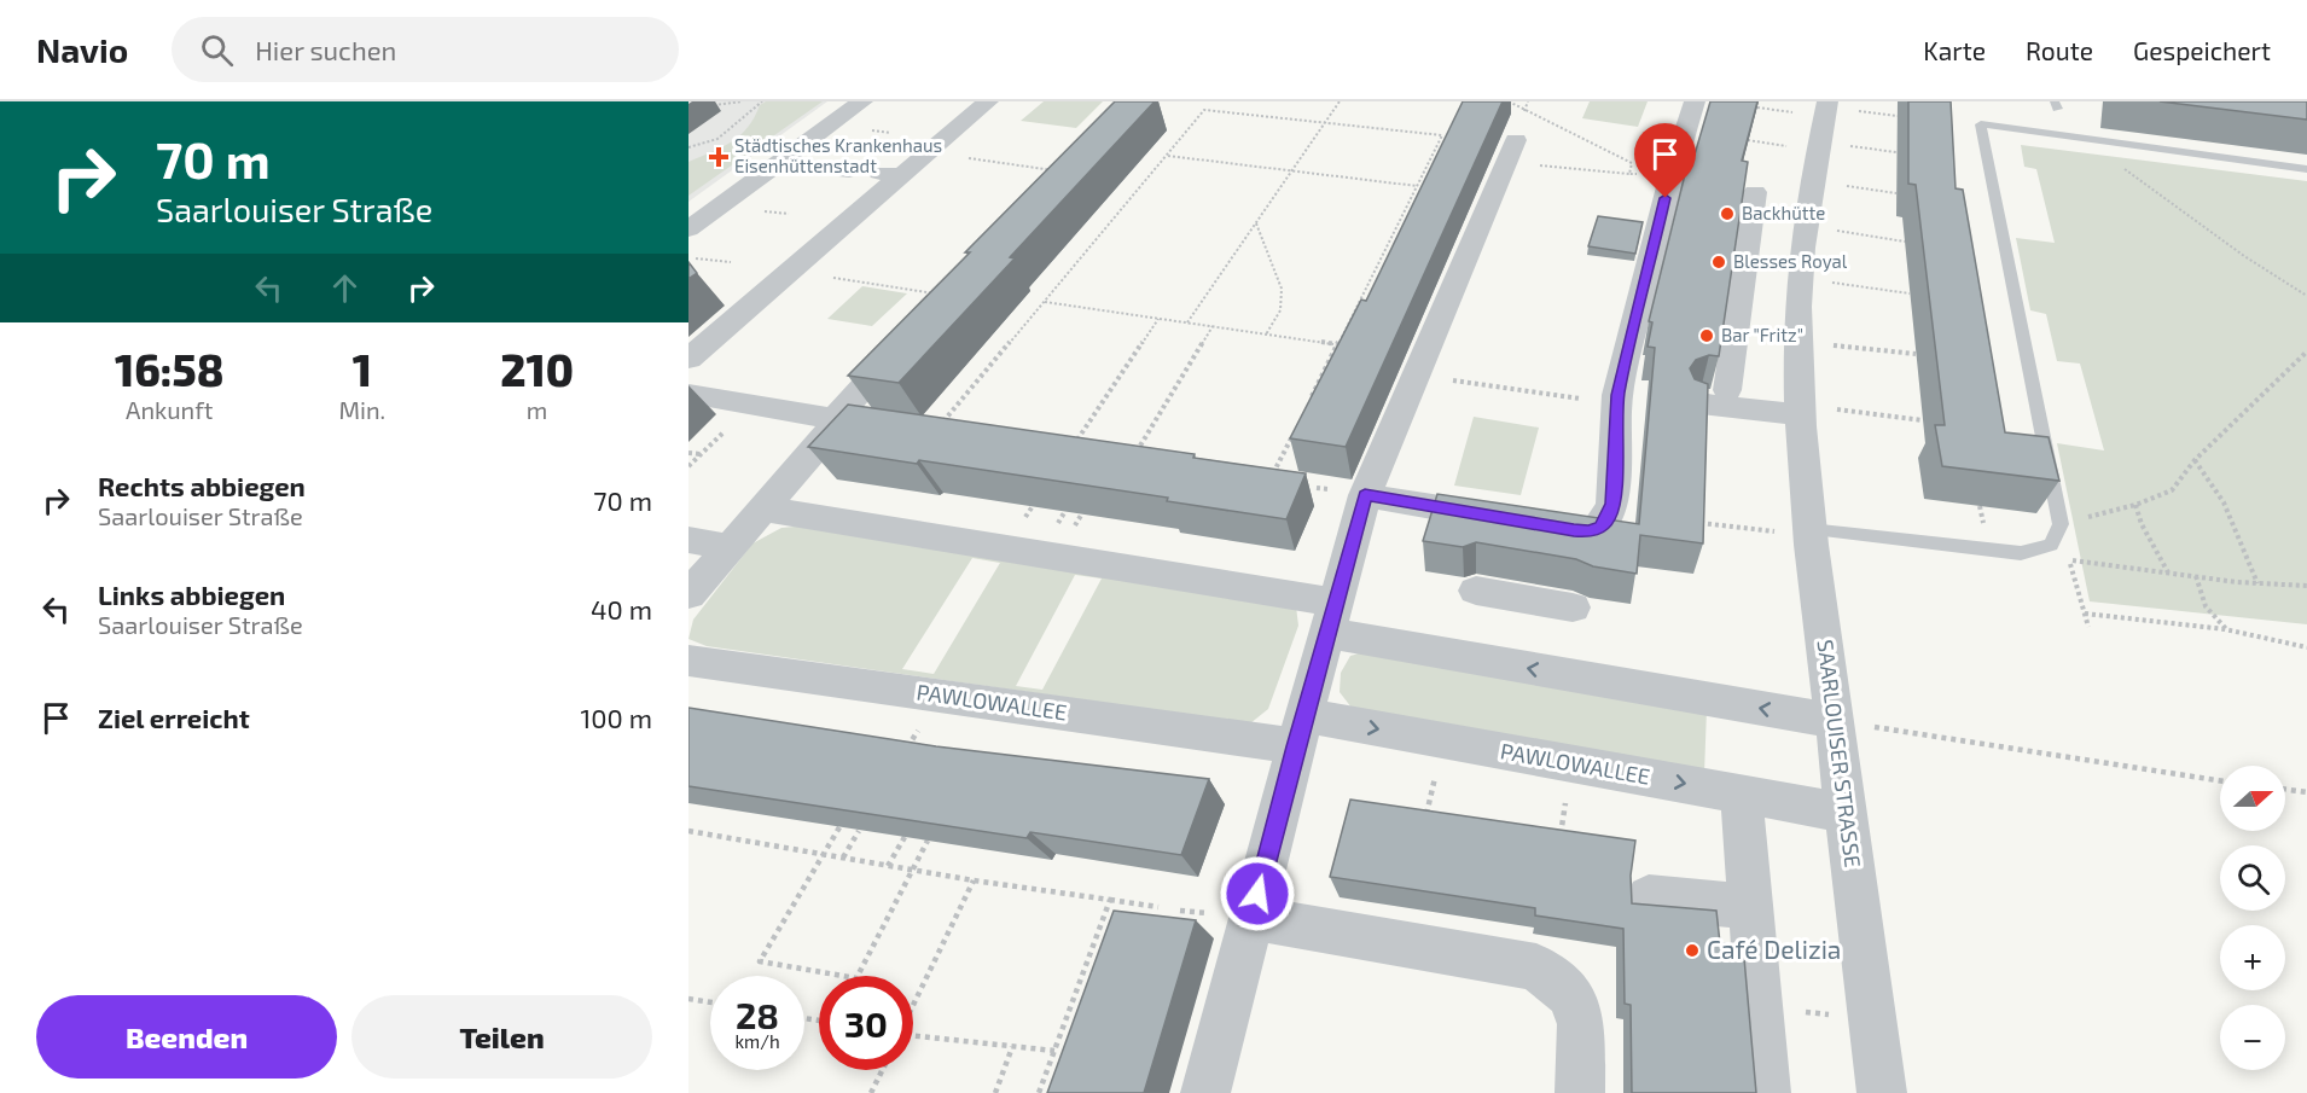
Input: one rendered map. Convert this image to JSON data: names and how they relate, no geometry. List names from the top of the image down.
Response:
{
  "streets": {
    "street": ["PAWLOWALLEE", "SAARLOUISER STRASSE"]
  },
  "crossings": [
    ["PAWLOWALLEE", "SAARLOUISER STRASSE"]
  ],
  "places": {
    "health": ["Städtisches Krankenhaus Eisenhüttenstadt"],
    "other": [
      "Backhütte",
      "Blesses Royal",
      "Bar \"Fritz\"",
      "Café Delizia"
    ]
  },
  "north": "right",
  "page": {
    "header": "Navio",
    "search": "Hier suchen",
    "nav": ["Karte", "Route", "Gespeichert"],
    "turn": ["70 m", "Saarlouiser Straße"],
    "eta": [
      "16:58",
      "Ankunft",
      "1",
      "Min.",
      "210",
      "m"
    ],
    "list": [
      {
        "name": "Rechts abbiegen",
        "note": "Saarlouiser Straße",
        "value": "70 m"
      },
      {
        "name": "Links abbiegen",
        "note": "Saarlouiser Straße",
        "value": "40 m"
      },
      {
        "name": "Ziel erreicht",
        "value": "100 m"
      }
    ],
    "map_buttons": ["+", "−"],
    "speed": "28 km/h",
    "limit": "30",
    "buttons": ["Beenden", "Teilen"]
  }
}
